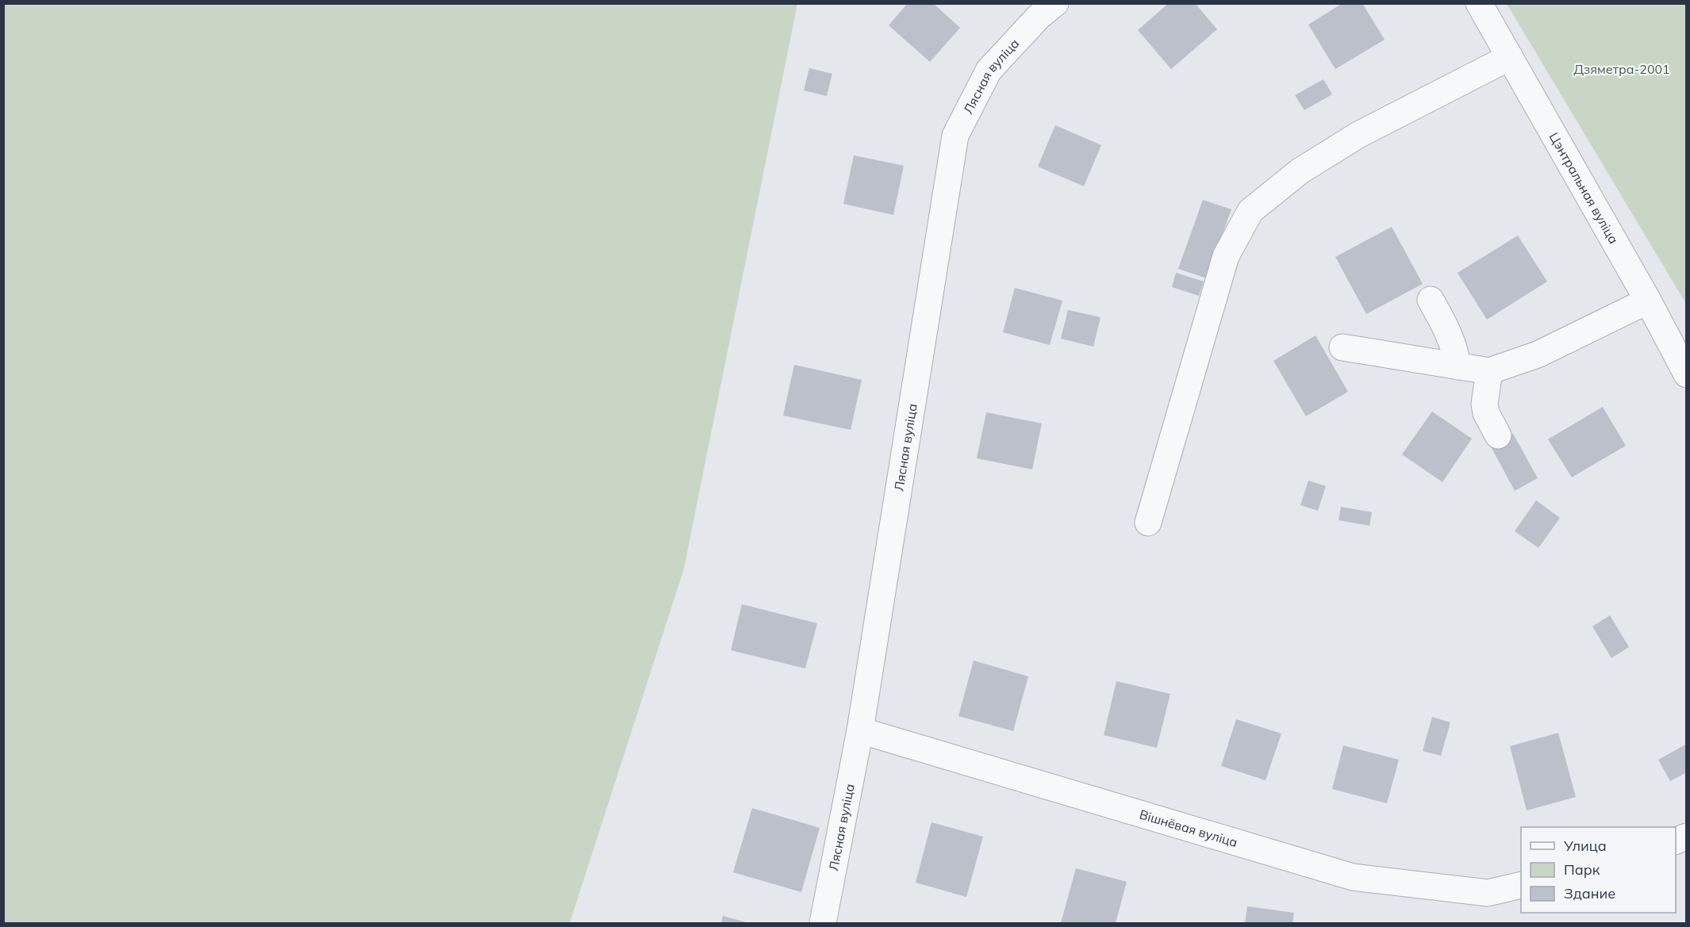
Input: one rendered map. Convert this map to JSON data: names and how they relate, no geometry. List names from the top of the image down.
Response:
{
  "streets": {
    "street": ["Лясная вуліца", "Цэнтральная вуліца", "Вішнёвая вуліца"]
  },
  "crossings": [
    ["Лясная вуліца", "Вішнёвая вуліца"]
  ],
  "parks": ["Дзяметра-2001"],
  "legend": ["Улица", "Парк", "Здание"]
}
